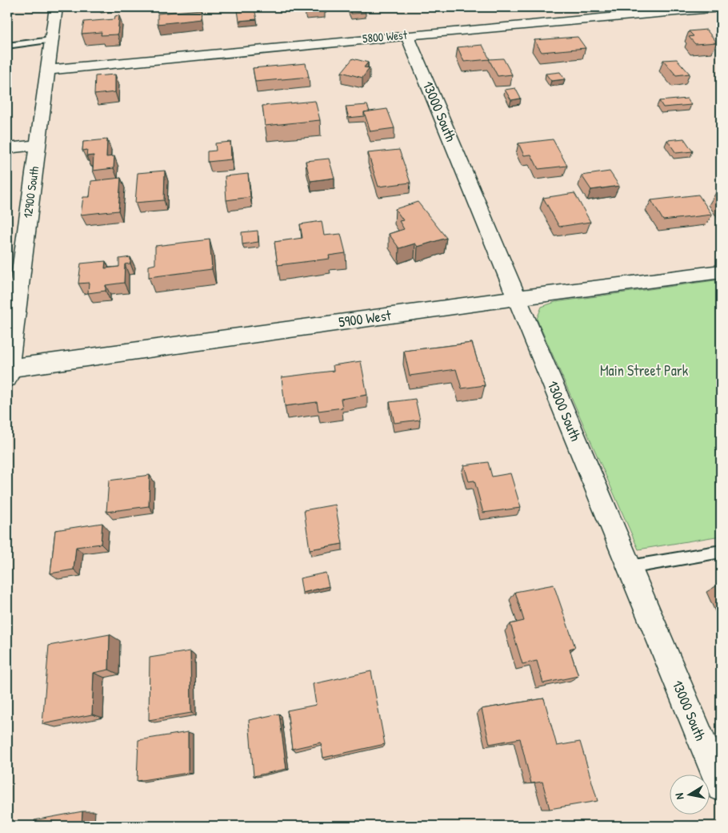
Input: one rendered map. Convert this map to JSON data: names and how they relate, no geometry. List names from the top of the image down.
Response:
{
  "streets": {
    "street": [
      "5800 West",
      "13000 South",
      "12900 South",
      "5900 West"
    ]
  },
  "crossings": [
    ["5800 West", "13000 South"],
    ["5800 West", "12900 South"],
    ["13000 South", "5900 West"],
    ["12900 South", "5900 West"]
  ],
  "parks": ["Main Street Park"],
  "north": "left"
}
